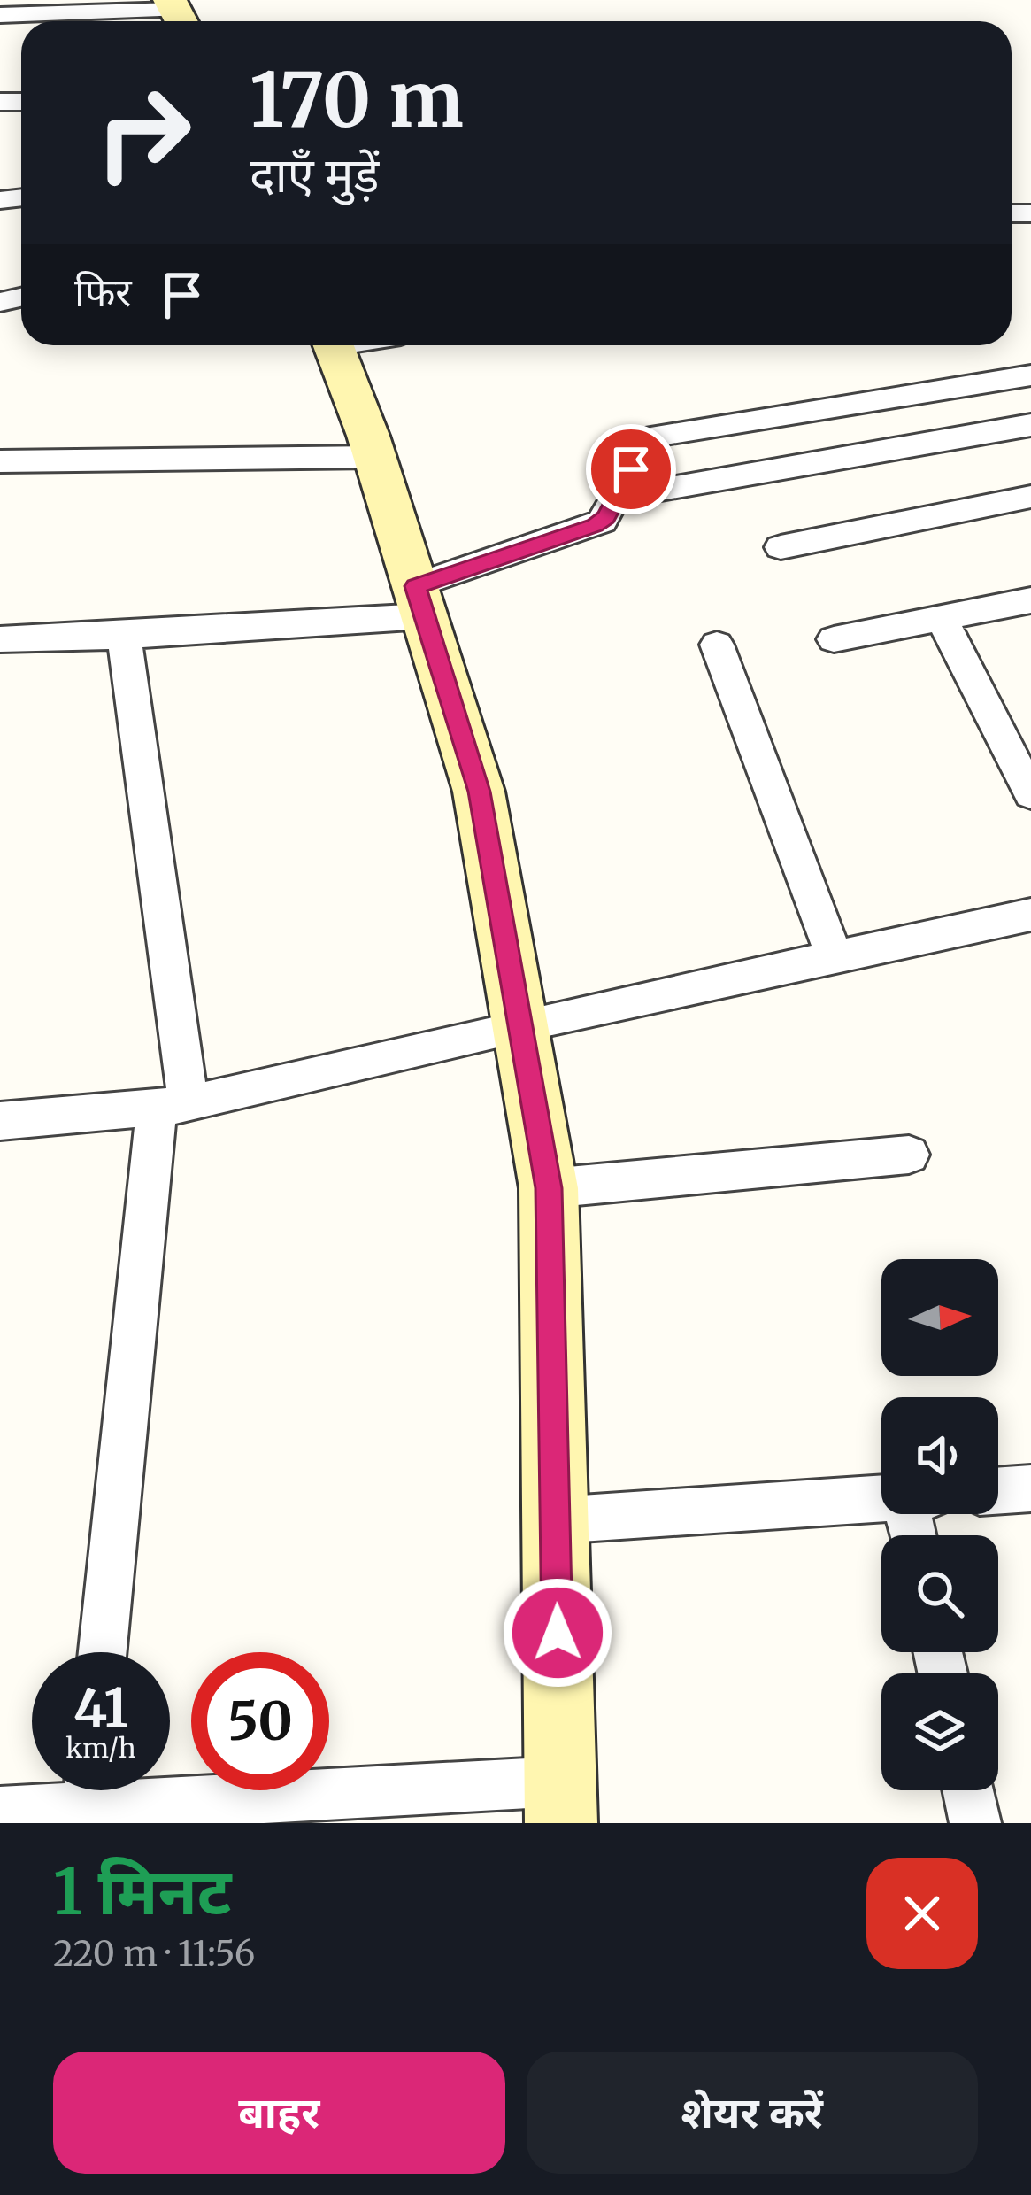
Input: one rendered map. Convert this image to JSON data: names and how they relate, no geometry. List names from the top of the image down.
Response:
{
  "north": "right",
  "page": {
    "turn": ["170 m", "दाएँ मुड़ें"],
    "then": "फिर",
    "speed": "41 km/h",
    "limit": "50",
    "heading": ["1 मिनट", "220 m · 11:56"],
    "buttons": ["बाहर", "शेयर करें"]
  }
}
